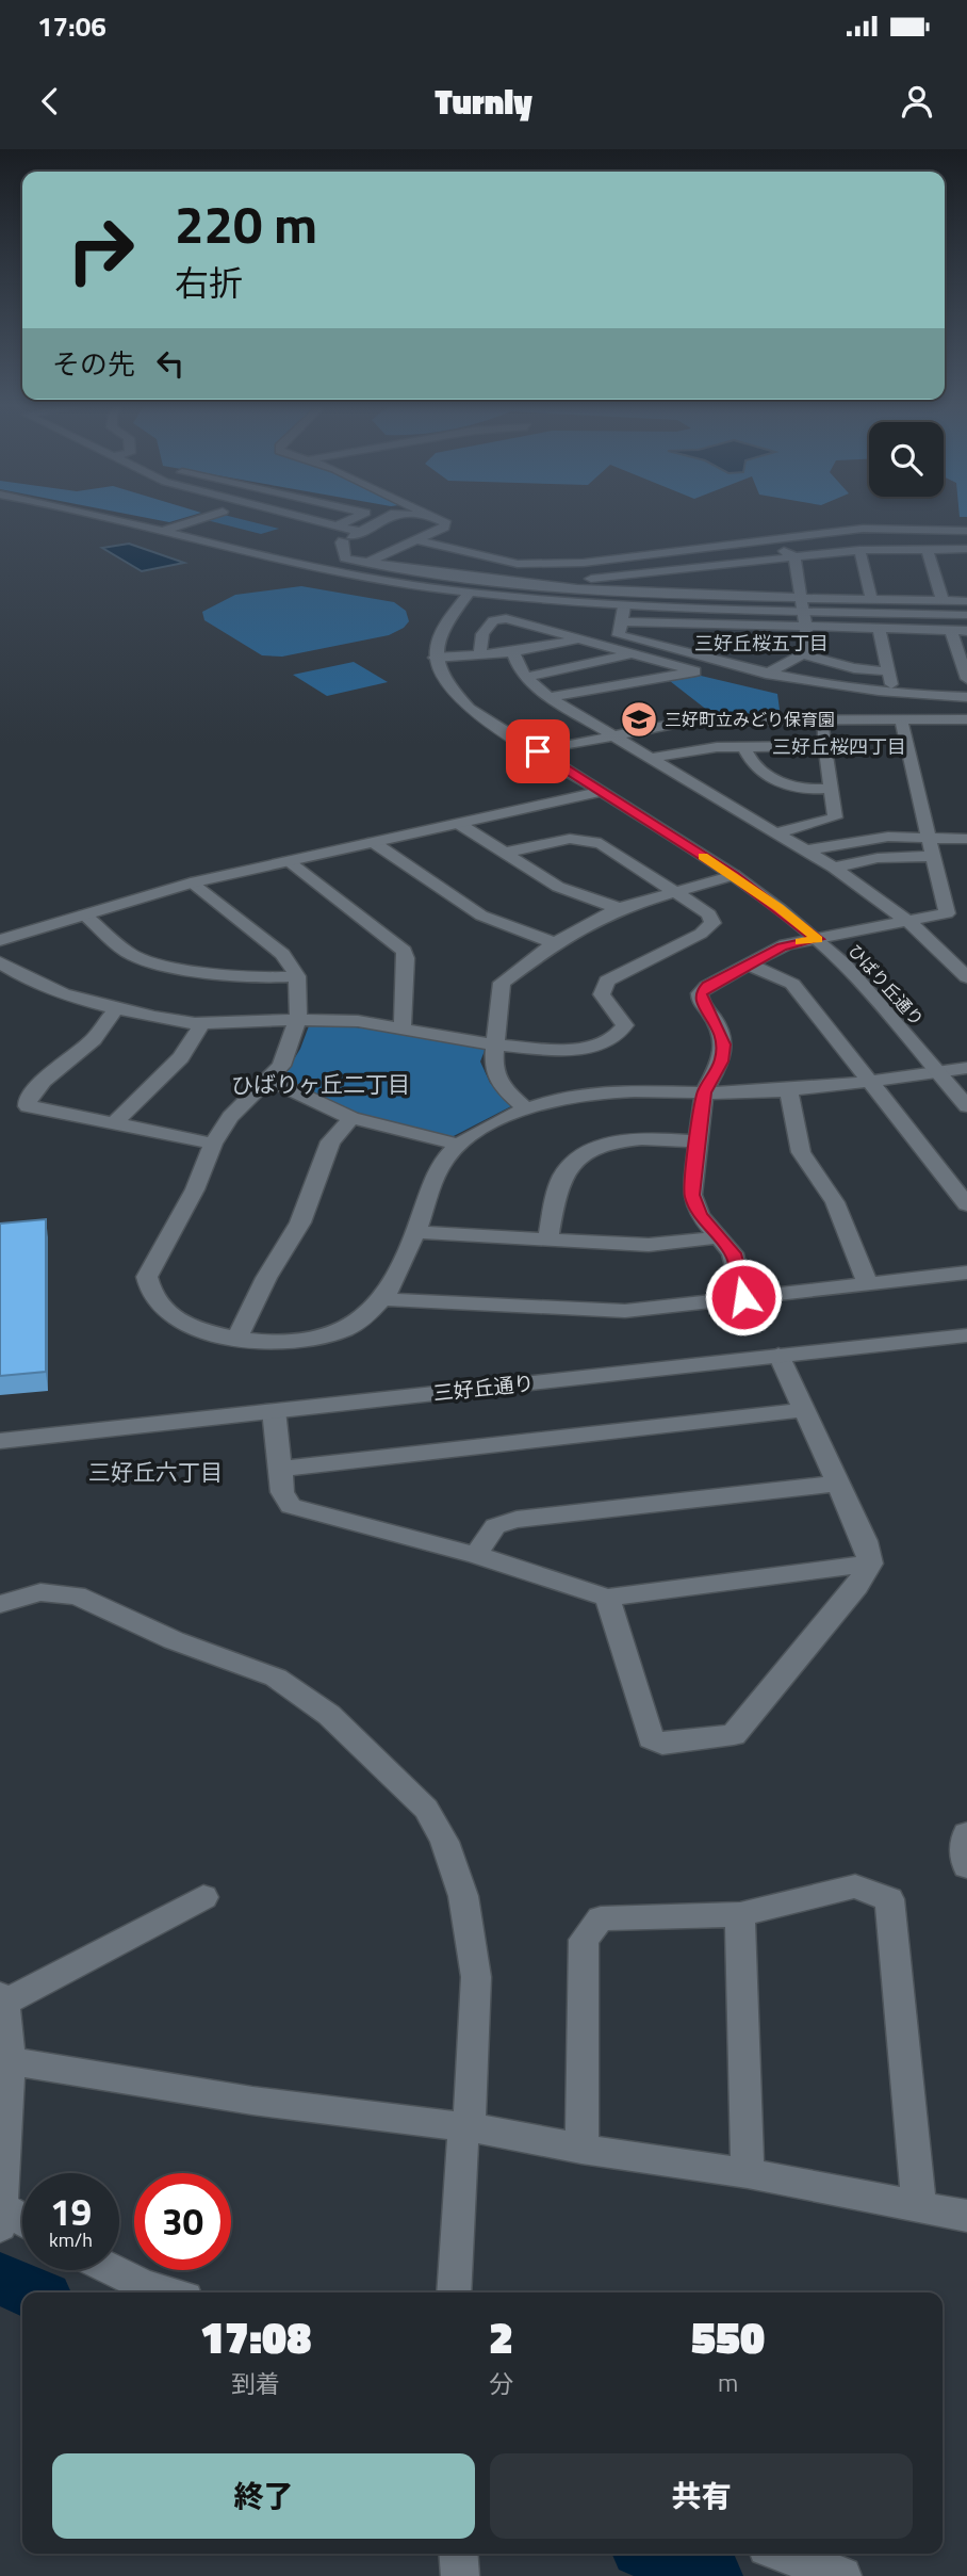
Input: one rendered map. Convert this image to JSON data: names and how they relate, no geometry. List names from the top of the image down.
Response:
{
  "streets": {
    "street": ["ひばり丘通り", "三好丘通り"]
  },
  "districts": [
    "三好丘桜五丁目",
    "三好丘桜四丁目",
    "ひばりヶ丘二丁目",
    "三好丘六丁目"
  ],
  "places": {
    "school or university": ["三好町立みどり保育園"]
  },
  "page": {
    "status": "17:06",
    "header": "Turnly",
    "turn": ["220 m", "右折"],
    "then": "その先",
    "speed": "19 km/h",
    "limit": "30",
    "eta": [
      "17:08",
      "到着",
      "2",
      "分",
      "550",
      "m"
    ],
    "buttons": ["終了", "共有"]
  }
}
